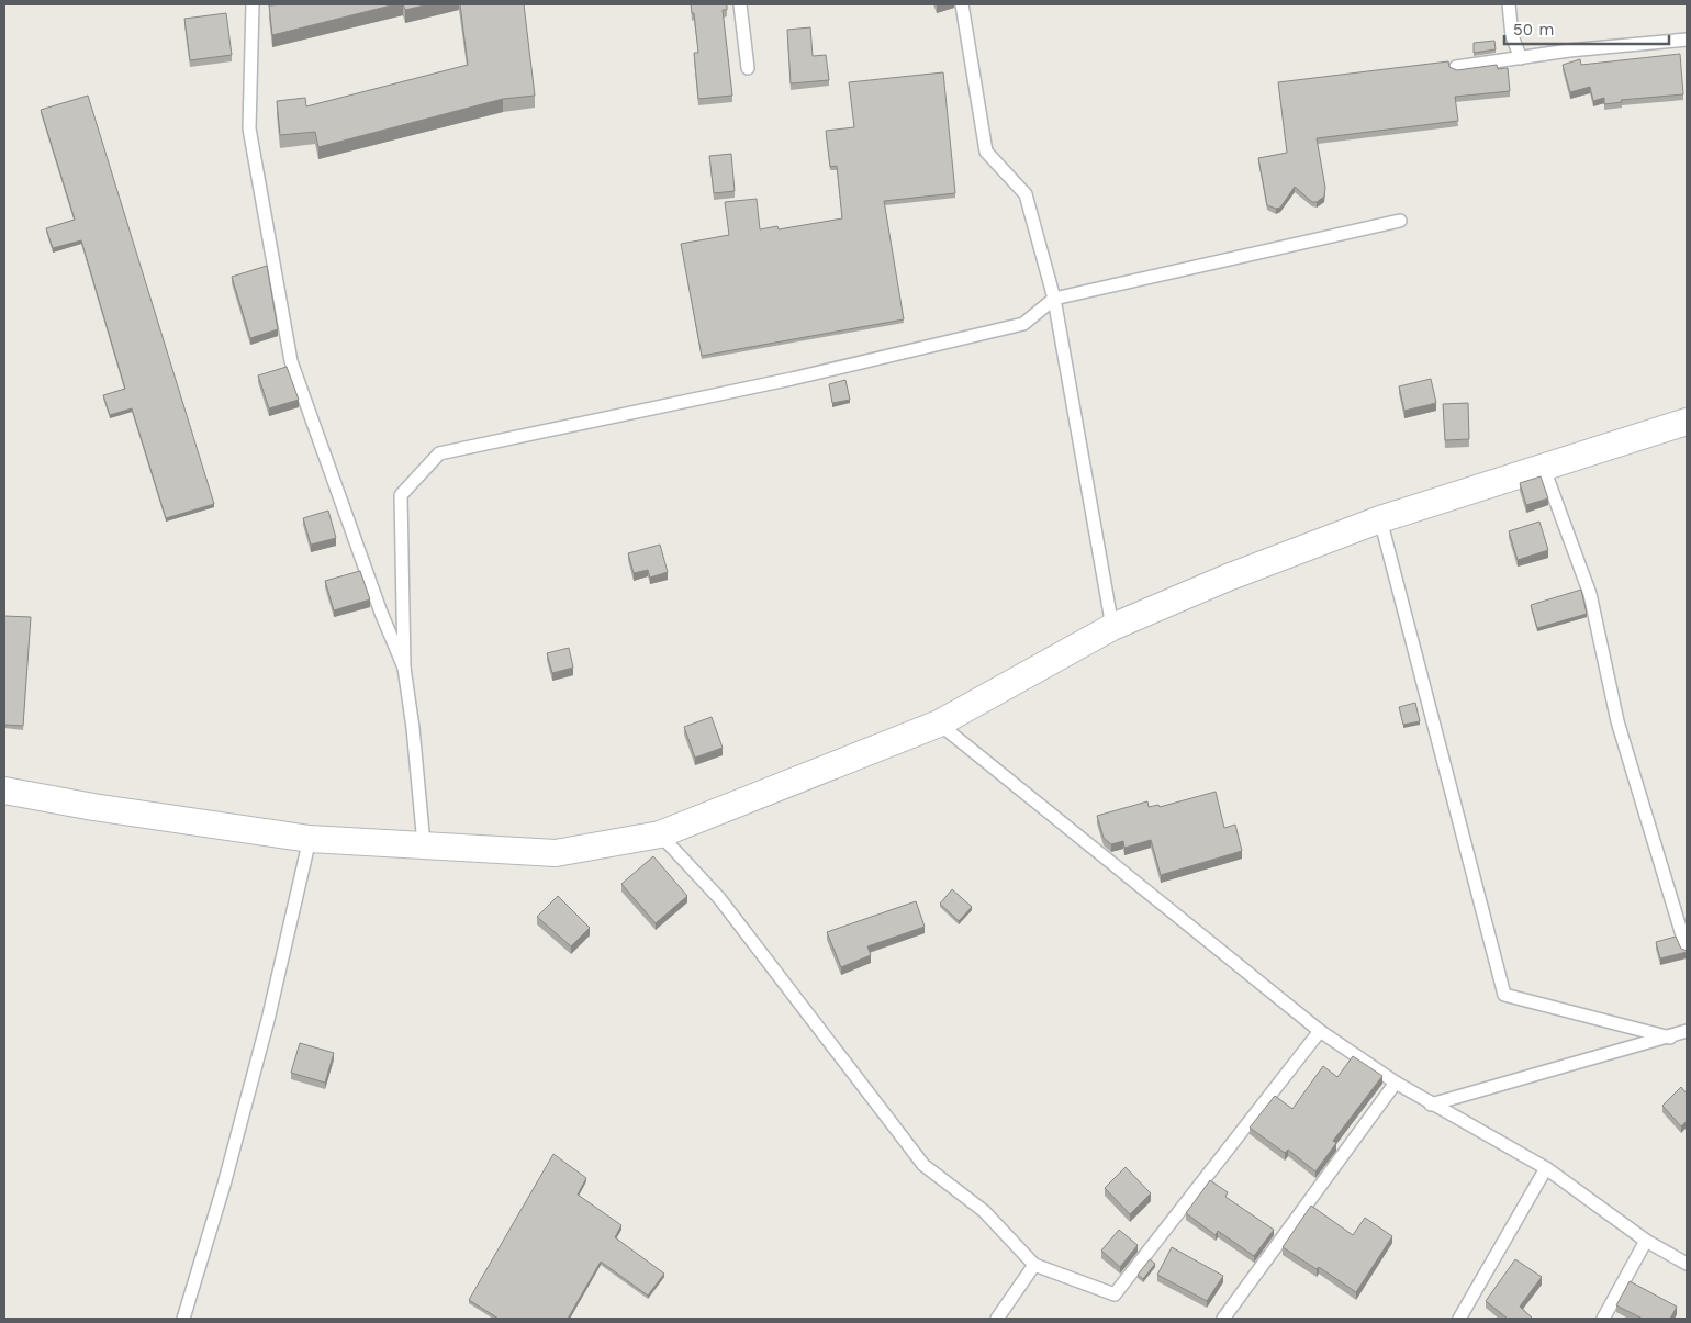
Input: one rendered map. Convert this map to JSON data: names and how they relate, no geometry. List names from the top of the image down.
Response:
{
  "scale_bar": "50 m"
}
